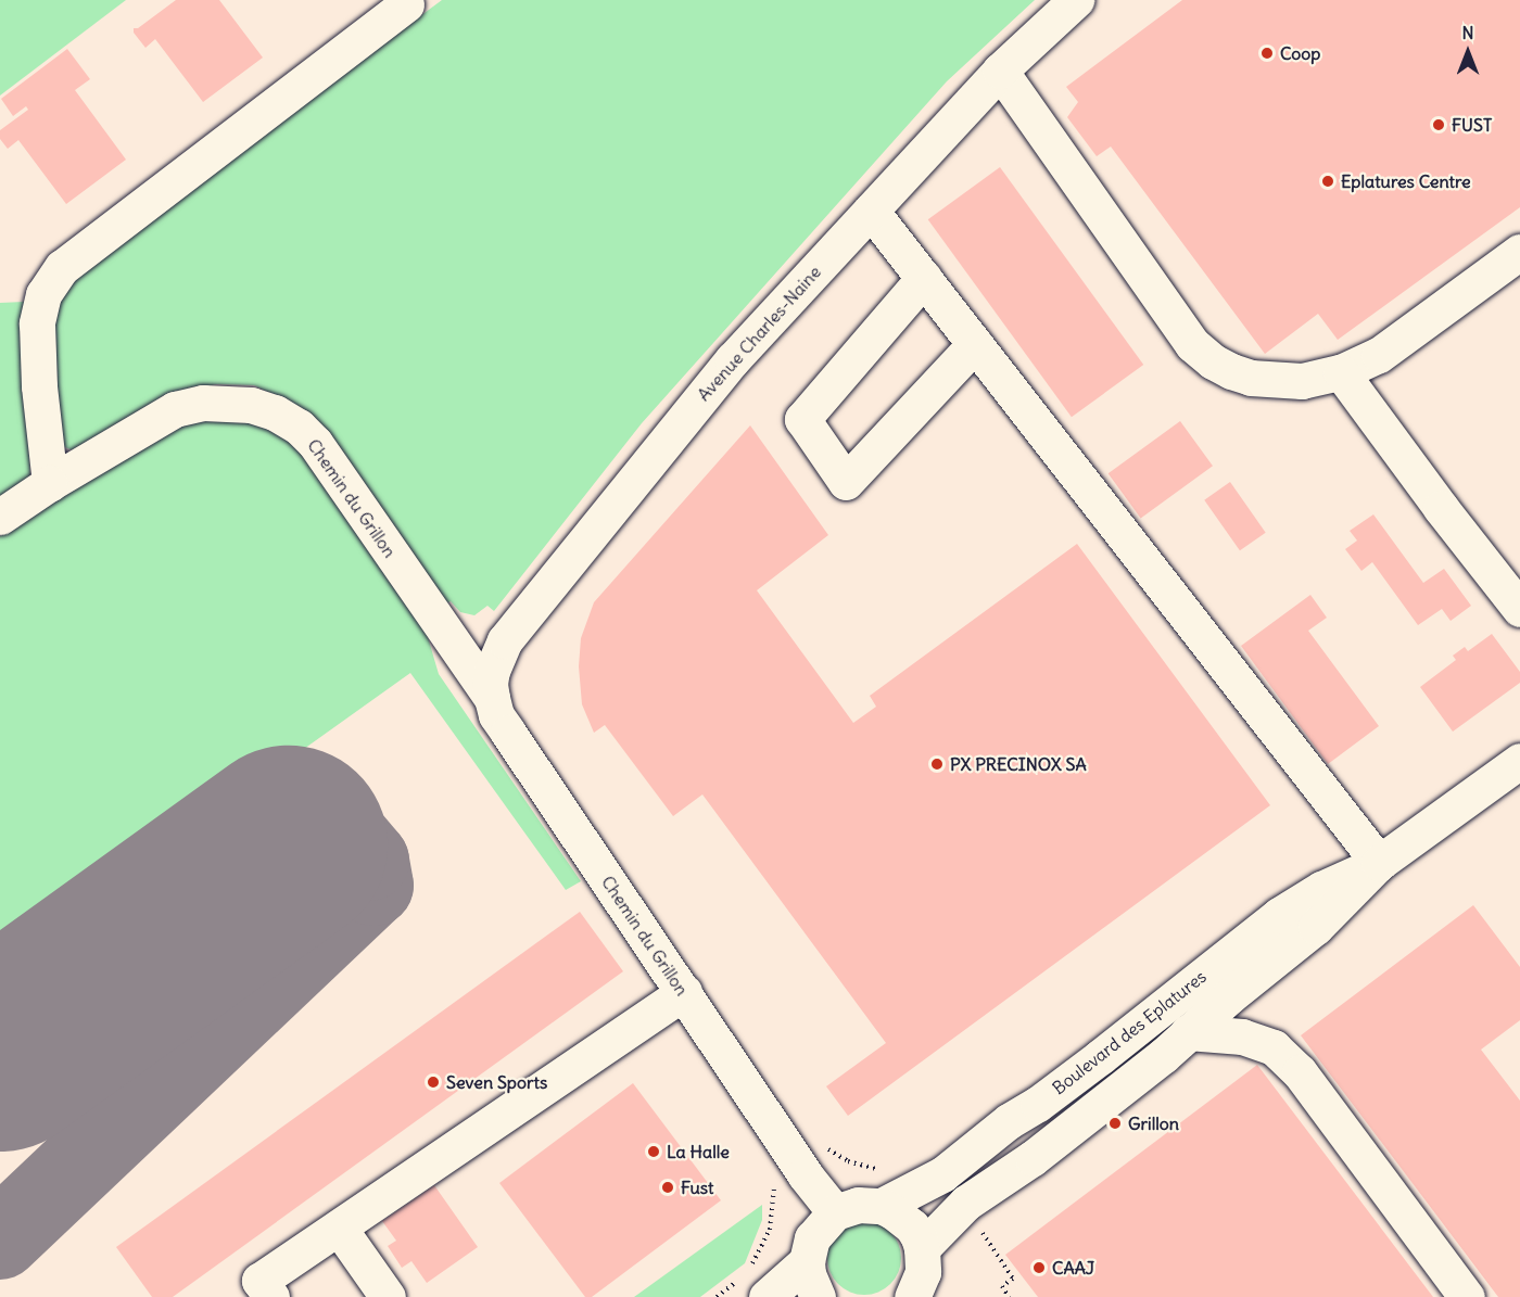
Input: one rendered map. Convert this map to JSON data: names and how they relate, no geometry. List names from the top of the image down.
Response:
{
  "streets": {
    "street": ["Avenue Charles-Naine", "Chemin du Grillon", "Boulevard des Eplatures"]
  },
  "crossings": [
    ["Avenue Charles-Naine", "Chemin du Grillon"]
  ],
  "places": [
    "Coop",
    "FUST",
    "Eplatures Centre",
    "PX PRECINOX SA",
    "Seven Sports",
    "Grillon",
    "La Halle",
    "Fust",
    "CAAJ"
  ],
  "north": "top"
}
